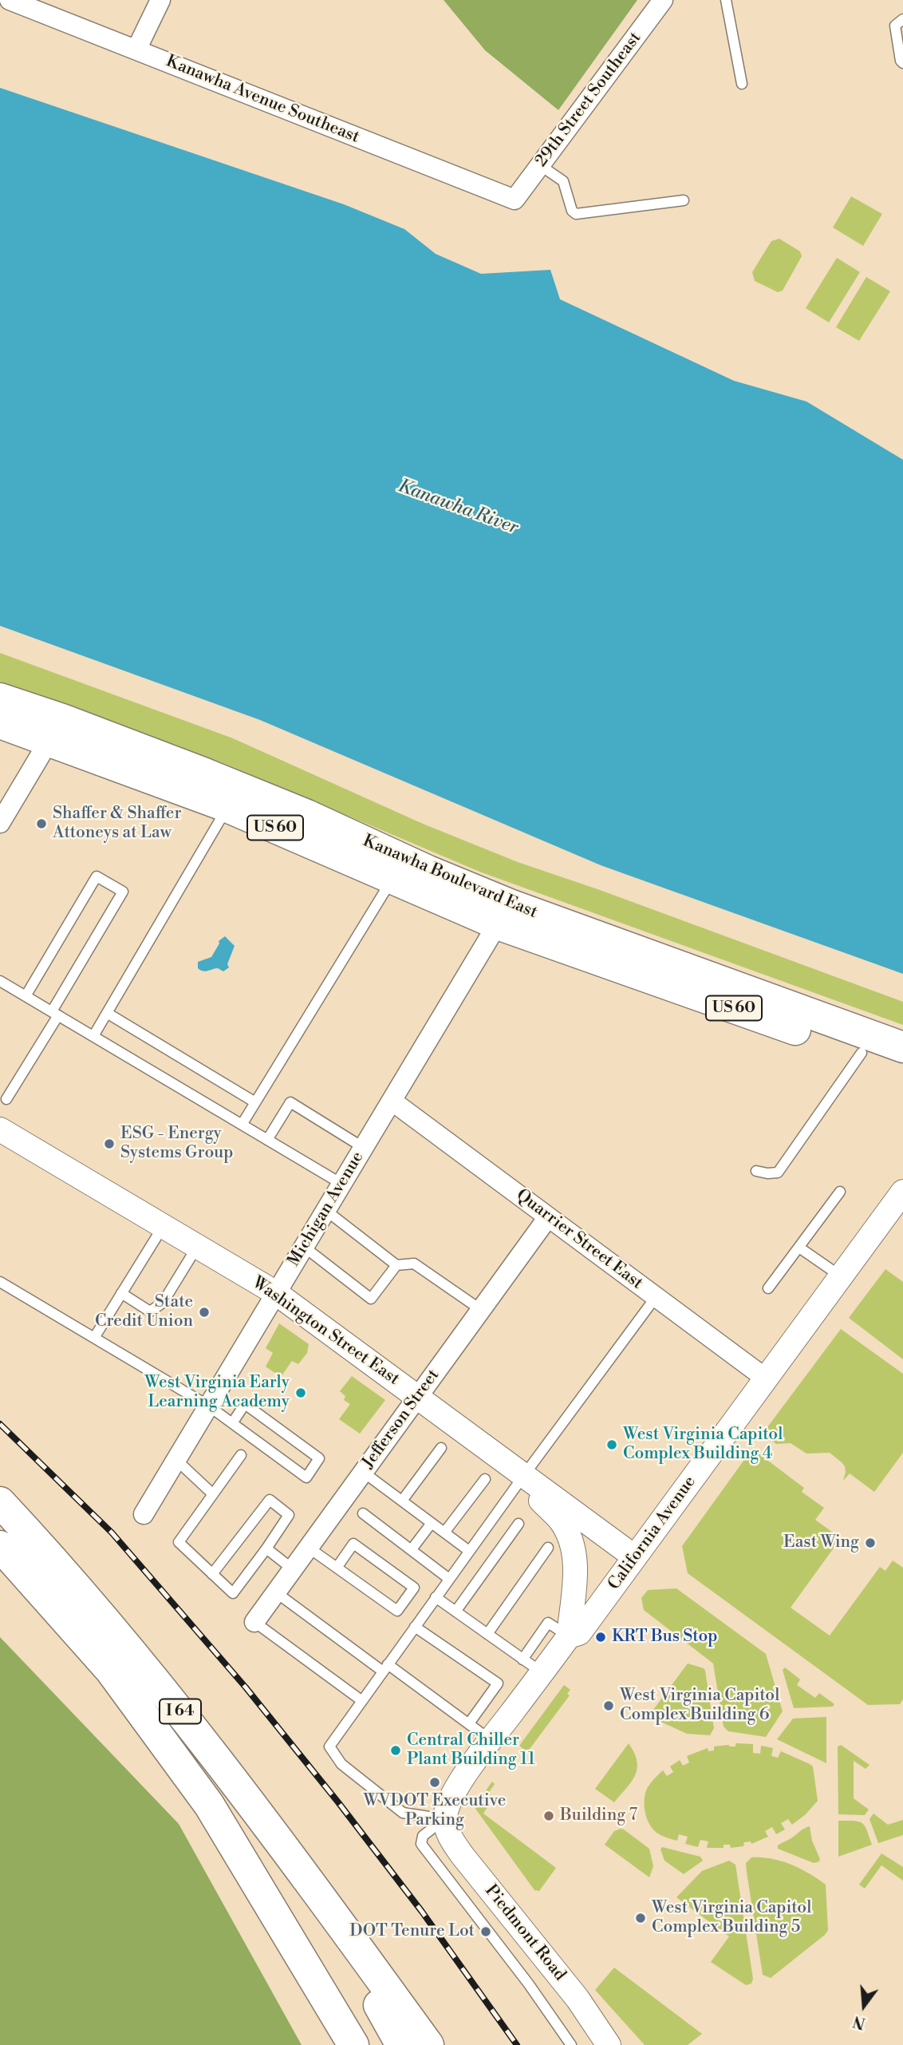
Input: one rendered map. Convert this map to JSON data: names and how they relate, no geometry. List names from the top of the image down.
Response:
{
  "streets": {
    "main road": ["US 60", "Kanawha Boulevard East", "I 64"],
    "street": [
      "Kanawha Avenue Southeast",
      "29th Street Southeast",
      "Michigan Avenue",
      "Quarrier Street East",
      "Washington Street East",
      "Jefferson Street",
      "California Avenue",
      "Piedmont Road"
    ]
  },
  "crossings": [
    ["Kanawha Avenue Southeast", "29th Street Southeast"],
    ["Kanawha Boulevard East", "Michigan Avenue"],
    ["Michigan Avenue", "Quarrier Street East"],
    ["Michigan Avenue", "Washington Street East"],
    ["Quarrier Street East", "Jefferson Street"],
    ["Quarrier Street East", "California Avenue"],
    ["Washington Street East", "Jefferson Street"],
    ["Washington Street East", "California Avenue"],
    ["California Avenue", "Piedmont Road"]
  ],
  "water": ["Kanawha River"],
  "places": [
    "Shaffer & Shaffer Attoneys at Law",
    "ESG - Energy Systems Group",
    "State Credit Union",
    "West Virginia Early Learning Academy",
    "West Virginia Capitol Complex Building 4",
    "East Wing",
    "KRT Bus Stop",
    "West Virginia Capitol Complex Building 6",
    "Central Chiller Plant Building 11",
    "WVDOT Executive Parking",
    "Building 7",
    "West Virginia Capitol Complex Building 5",
    "DOT Tenure Lot"
  ],
  "north": "bottom"
}
